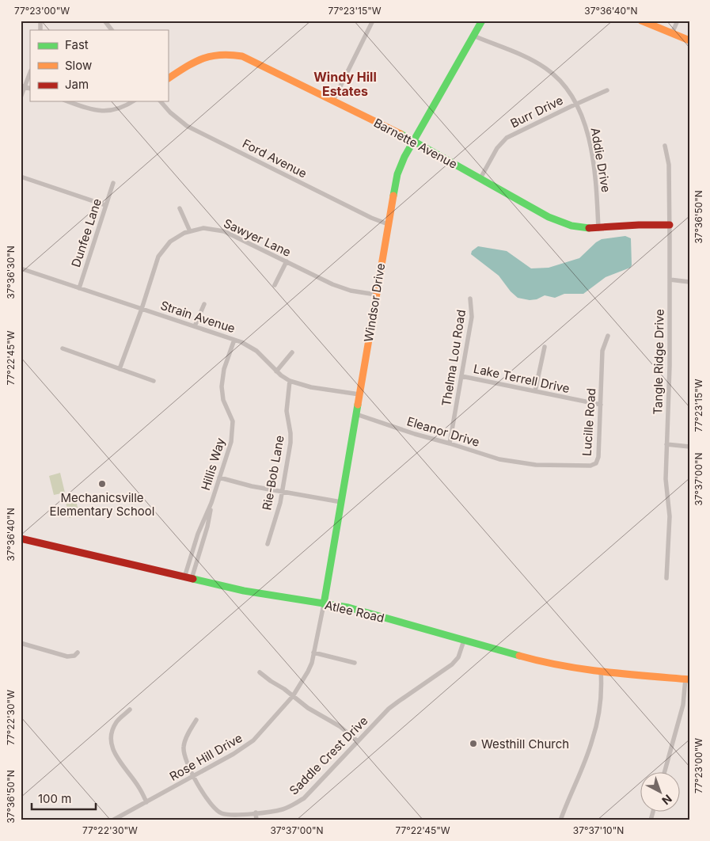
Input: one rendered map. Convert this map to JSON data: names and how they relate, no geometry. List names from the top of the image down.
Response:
{
  "streets": {
    "street": [
      "Burr Drive",
      "Barnette Avenue",
      "Ford Avenue",
      "Addie Drive",
      "Dunfee Lane",
      "Sawyer Lane",
      "Windsor Drive",
      "Strain Avenue",
      "Thelma Lou Road",
      "Tangle Ridge Drive",
      "Lake Terrell Drive",
      "Lucille Road",
      "Eleanor Drive",
      "Hillis Way",
      "Rie-Bob Lane",
      "Atlee Road",
      "Saddle Crest Drive",
      "Rose Hill Drive"
    ]
  },
  "crossings": [
    ["Burr Drive", "Barnette Avenue"],
    ["Burr Drive", "Addie Drive"],
    ["Barnette Avenue", "Addie Drive"],
    ["Barnette Avenue", "Windsor Drive"],
    ["Barnette Avenue", "Tangle Ridge Drive"],
    ["Ford Avenue", "Windsor Drive"],
    ["Addie Drive", "Windsor Drive"],
    ["Dunfee Lane", "Strain Avenue"],
    ["Sawyer Lane", "Windsor Drive"],
    ["Sawyer Lane", "Strain Avenue"],
    ["Windsor Drive", "Strain Avenue"],
    ["Windsor Drive", "Eleanor Drive"],
    ["Windsor Drive", "Atlee Road"],
    ["Windsor Drive", "Rose Hill Drive"],
    ["Strain Avenue", "Hillis Way"],
    ["Strain Avenue", "Rie-Bob Lane"],
    ["Thelma Lou Road", "Lake Terrell Drive"],
    ["Thelma Lou Road", "Eleanor Drive"],
    ["Lake Terrell Drive", "Lucille Road"],
    ["Lucille Road", "Eleanor Drive"],
    ["Hillis Way", "Atlee Road"],
    ["Atlee Road", "Saddle Crest Drive"],
    ["Atlee Road", "Rose Hill Drive"],
    ["Saddle Crest Drive", "Rose Hill Drive"]
  ],
  "districts": ["Windy Hill Estates"],
  "places": ["Mechanicsville Elementary School", "Westhill Church"],
  "legend": ["Fast", "Slow", "Jam"],
  "scale_bar": "100 m",
  "north": "bottom right",
  "coordinates": [
    "77°23'00\"W",
    "77°23'15\"W",
    "37°36'40\"N",
    "37°36'50\"N",
    "37°36'30\"N",
    "77°22'45\"W",
    "37°37'00\"N",
    "77°22'30\"W",
    "37°37'10\"N"
  ]
}
